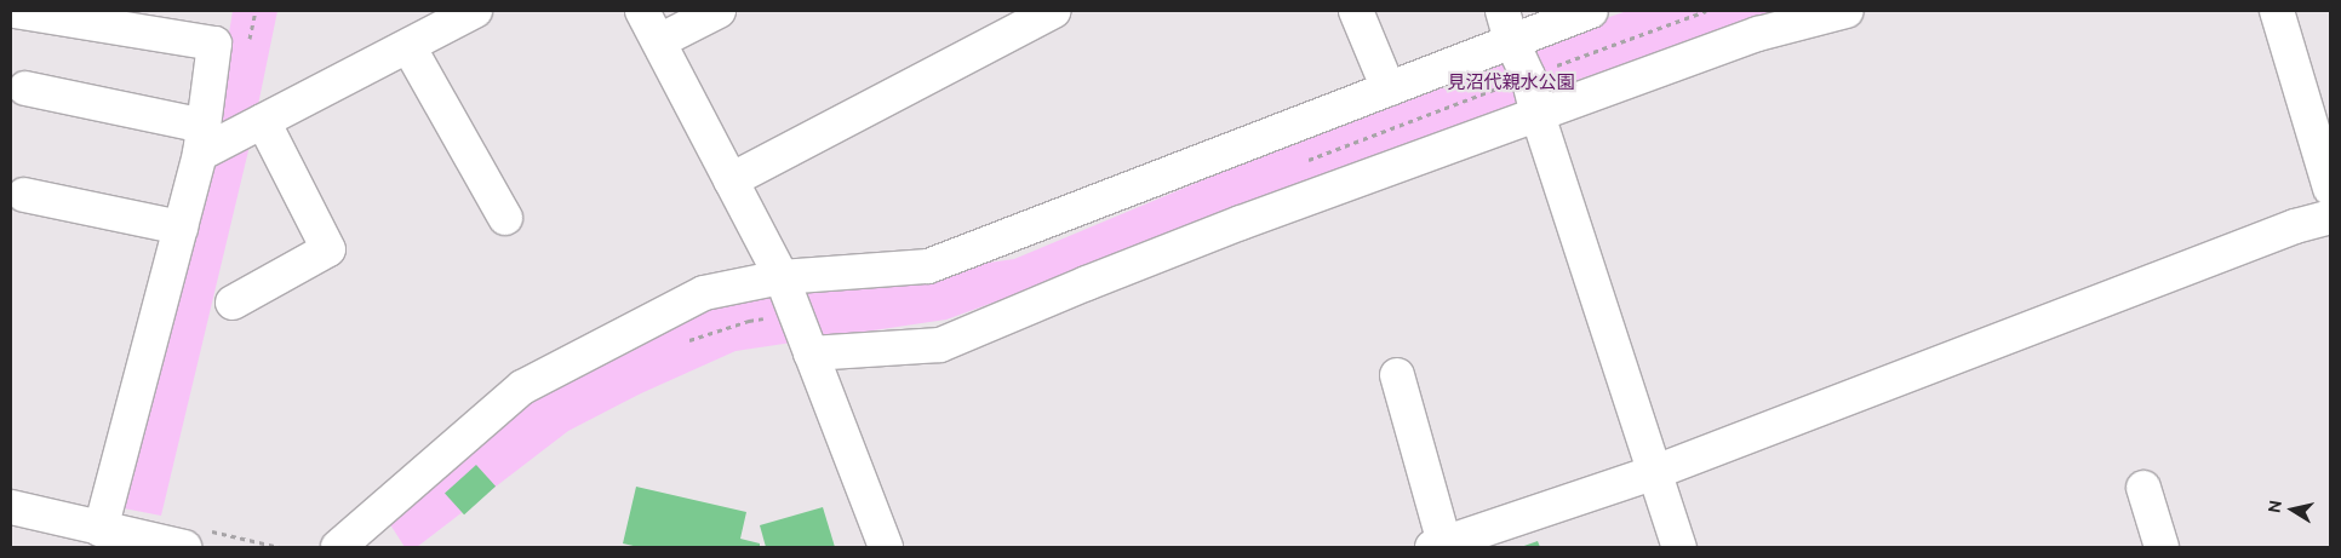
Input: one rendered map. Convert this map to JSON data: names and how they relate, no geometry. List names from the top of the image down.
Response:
{
  "parks": ["見沼代親水公園"],
  "north": "left"
}
